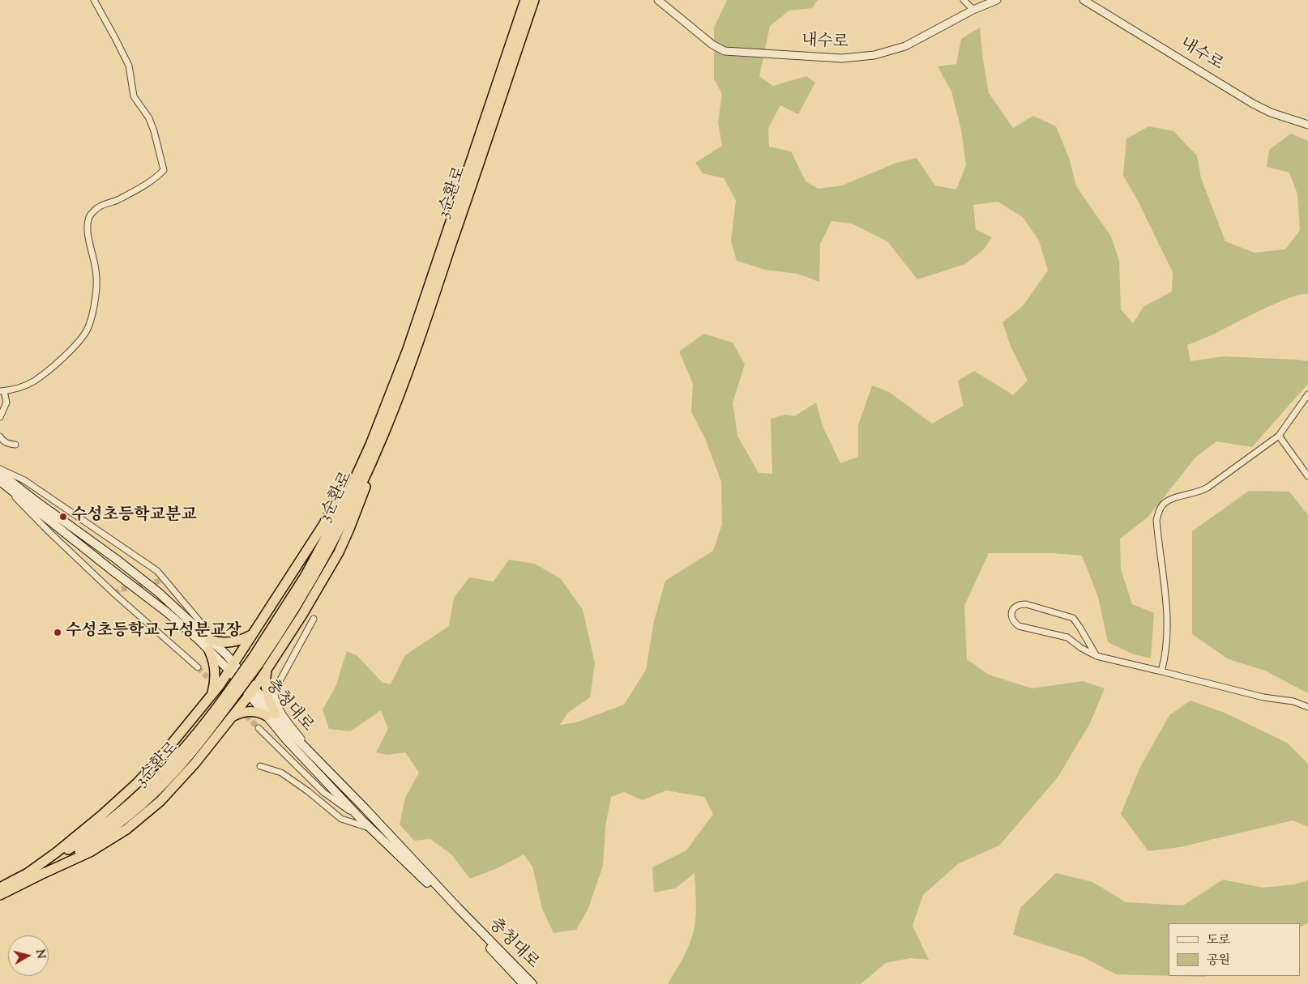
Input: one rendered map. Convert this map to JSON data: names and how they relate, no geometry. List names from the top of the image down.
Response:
{
  "streets": {
    "highway": ["3순환로"],
    "main road": ["충청대로"],
    "street": ["내수로"]
  },
  "places": ["수성초등학교분교", "수성초등학교 구성분교장"],
  "legend": ["도로", "공원"],
  "north": "right"
}
